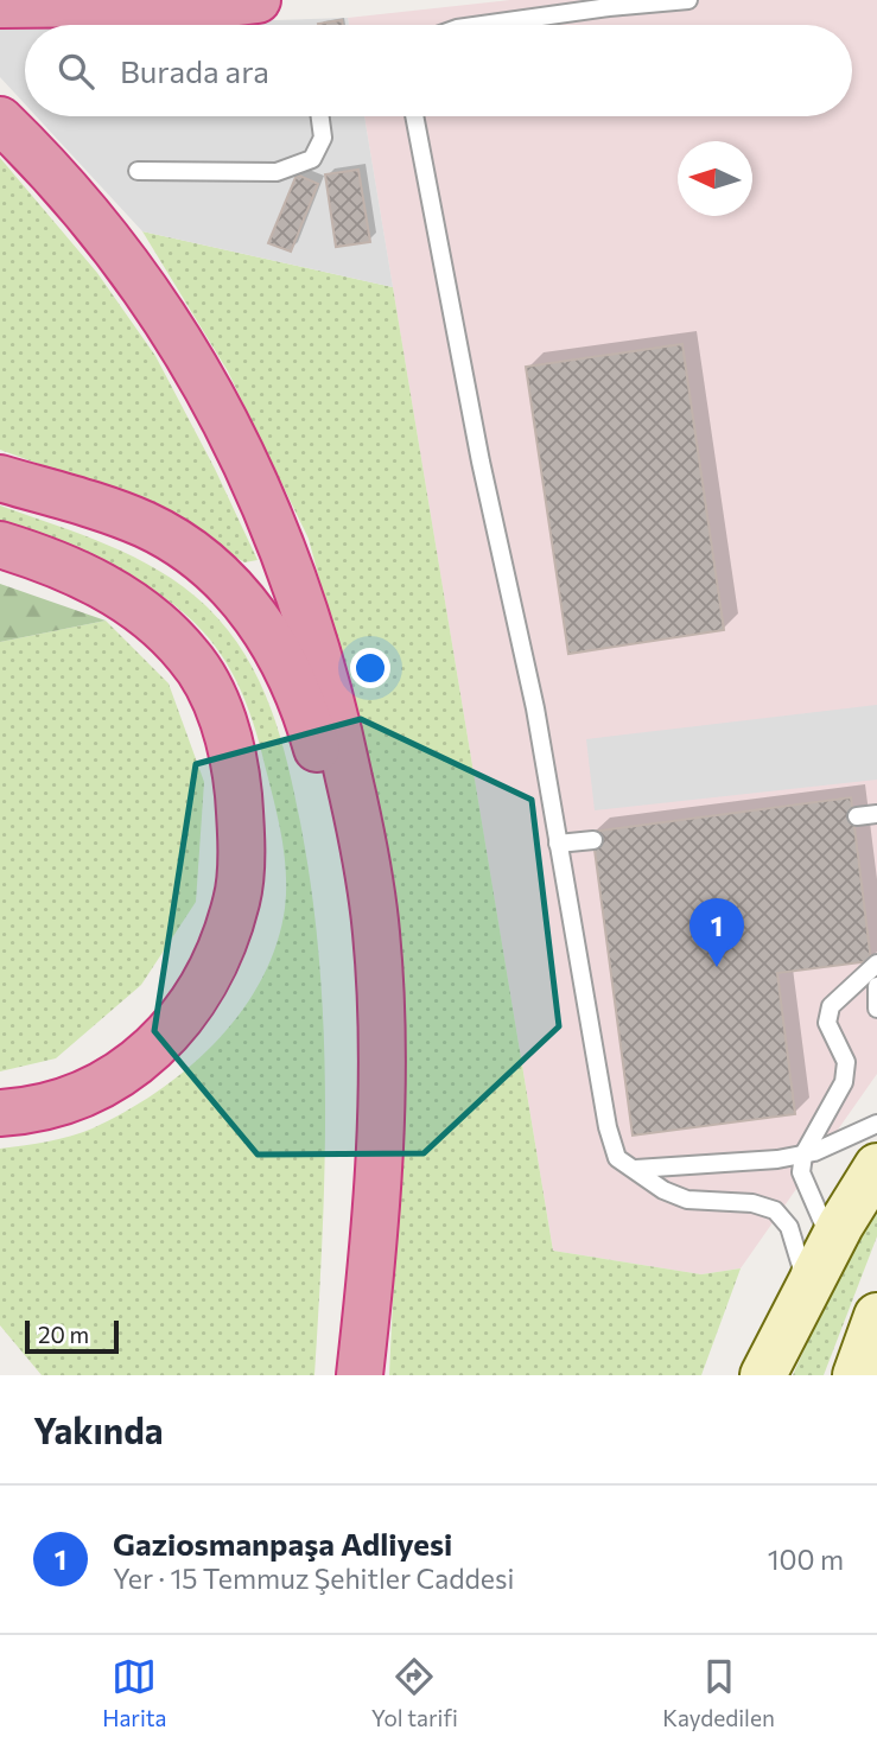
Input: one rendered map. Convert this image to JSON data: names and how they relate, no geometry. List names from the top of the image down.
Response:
{
  "scale_bar": "20 m",
  "north": "left",
  "page": {
    "search": "Burada ara",
    "pins": "1",
    "scale": "20 m",
    "heading": "Yakında",
    "list": [
      {
        "mark": "1",
        "name": "Gaziosmanpaşa Adliyesi",
        "note": "Yer · 15 Temmuz Şehitler Caddesi",
        "value": "100 m"
      }
    ],
    "nav": ["Harita", "Yol tarifi", "Kaydedilen"]
  }
}
